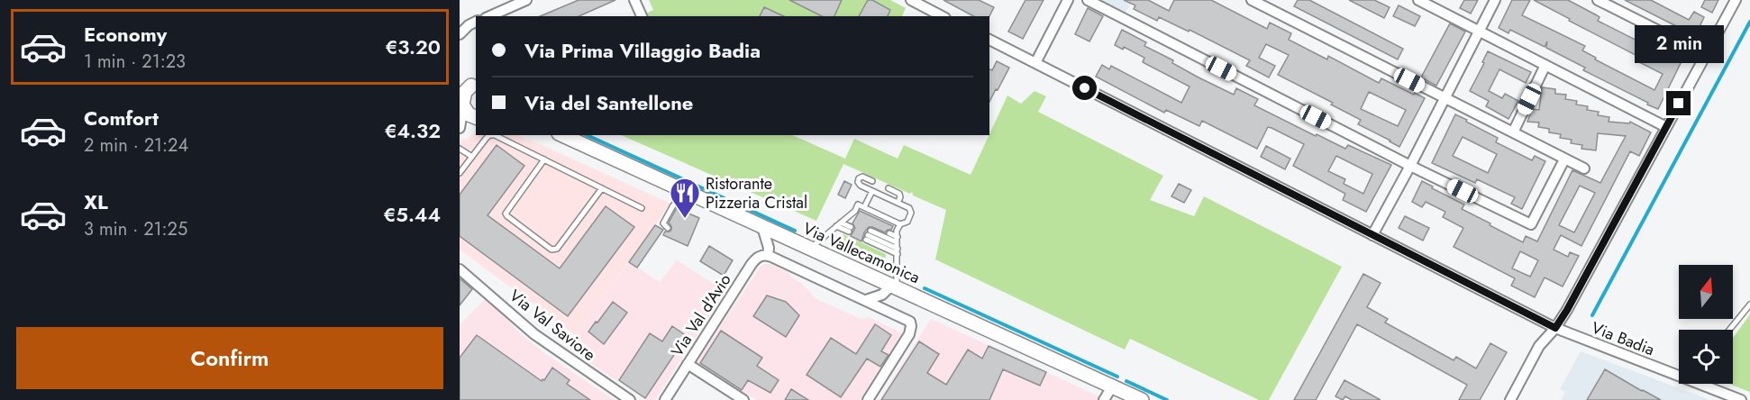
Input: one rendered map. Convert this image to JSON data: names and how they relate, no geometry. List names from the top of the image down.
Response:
{
  "streets": {
    "main road": ["Via Vallecamonica"],
    "street": ["Via Val d'Avio", "Via Val Saviore", "Via Badia"]
  },
  "places": {
    "restaurant": ["Ristorante Pizzeria Cristal"]
  },
  "north": "top",
  "page": {
    "list": [
      {
        "name": "Economy",
        "note": "1 min · 21:23",
        "value": "€3.20"
      },
      {
        "name": "Comfort",
        "note": "2 min · 21:24",
        "value": "€4.32"
      },
      {
        "name": "XL",
        "note": "3 min · 21:25",
        "value": "€5.44"
      }
    ],
    "banner": ["Via Prima Villaggio Badia", "Via del Santellone"],
    "bubble": "2 min",
    "buttons": "Confirm"
  }
}
